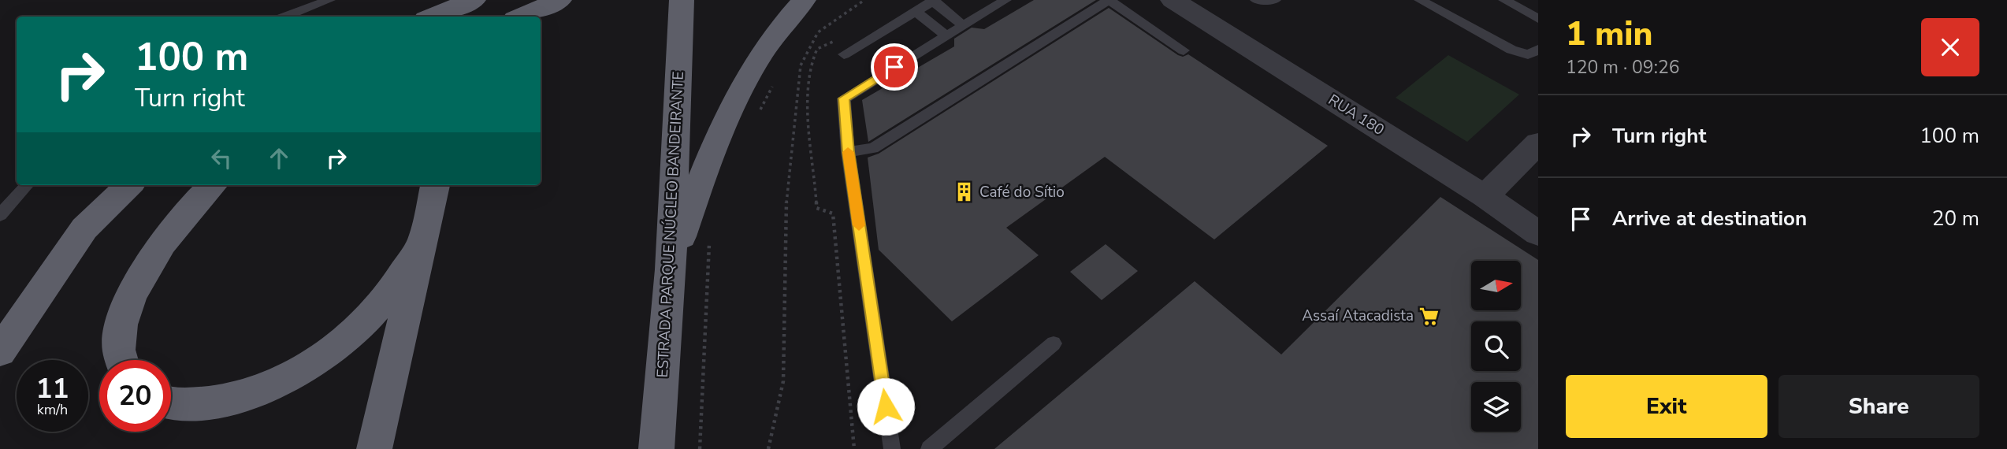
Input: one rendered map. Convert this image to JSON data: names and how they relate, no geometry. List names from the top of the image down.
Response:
{
  "streets": {
    "highway": ["ESTRADA PARQUE NÚCLEO BANDEIRANTE"],
    "street": ["RUA 180"]
  },
  "places": {
    "building": ["Café do Sítio"],
    "supermarket": ["Assaí Atacadista"]
  },
  "north": "right",
  "page": {
    "heading": ["1 min", "120 m · 09:26"],
    "turn": ["100 m", "Turn right"],
    "list": [
      {
        "name": "Turn right",
        "value": "100 m"
      },
      {
        "name": "Arrive at destination",
        "value": "20 m"
      }
    ],
    "speed": "11 km/h",
    "limit": "20",
    "buttons": ["Exit", "Share"]
  }
}
